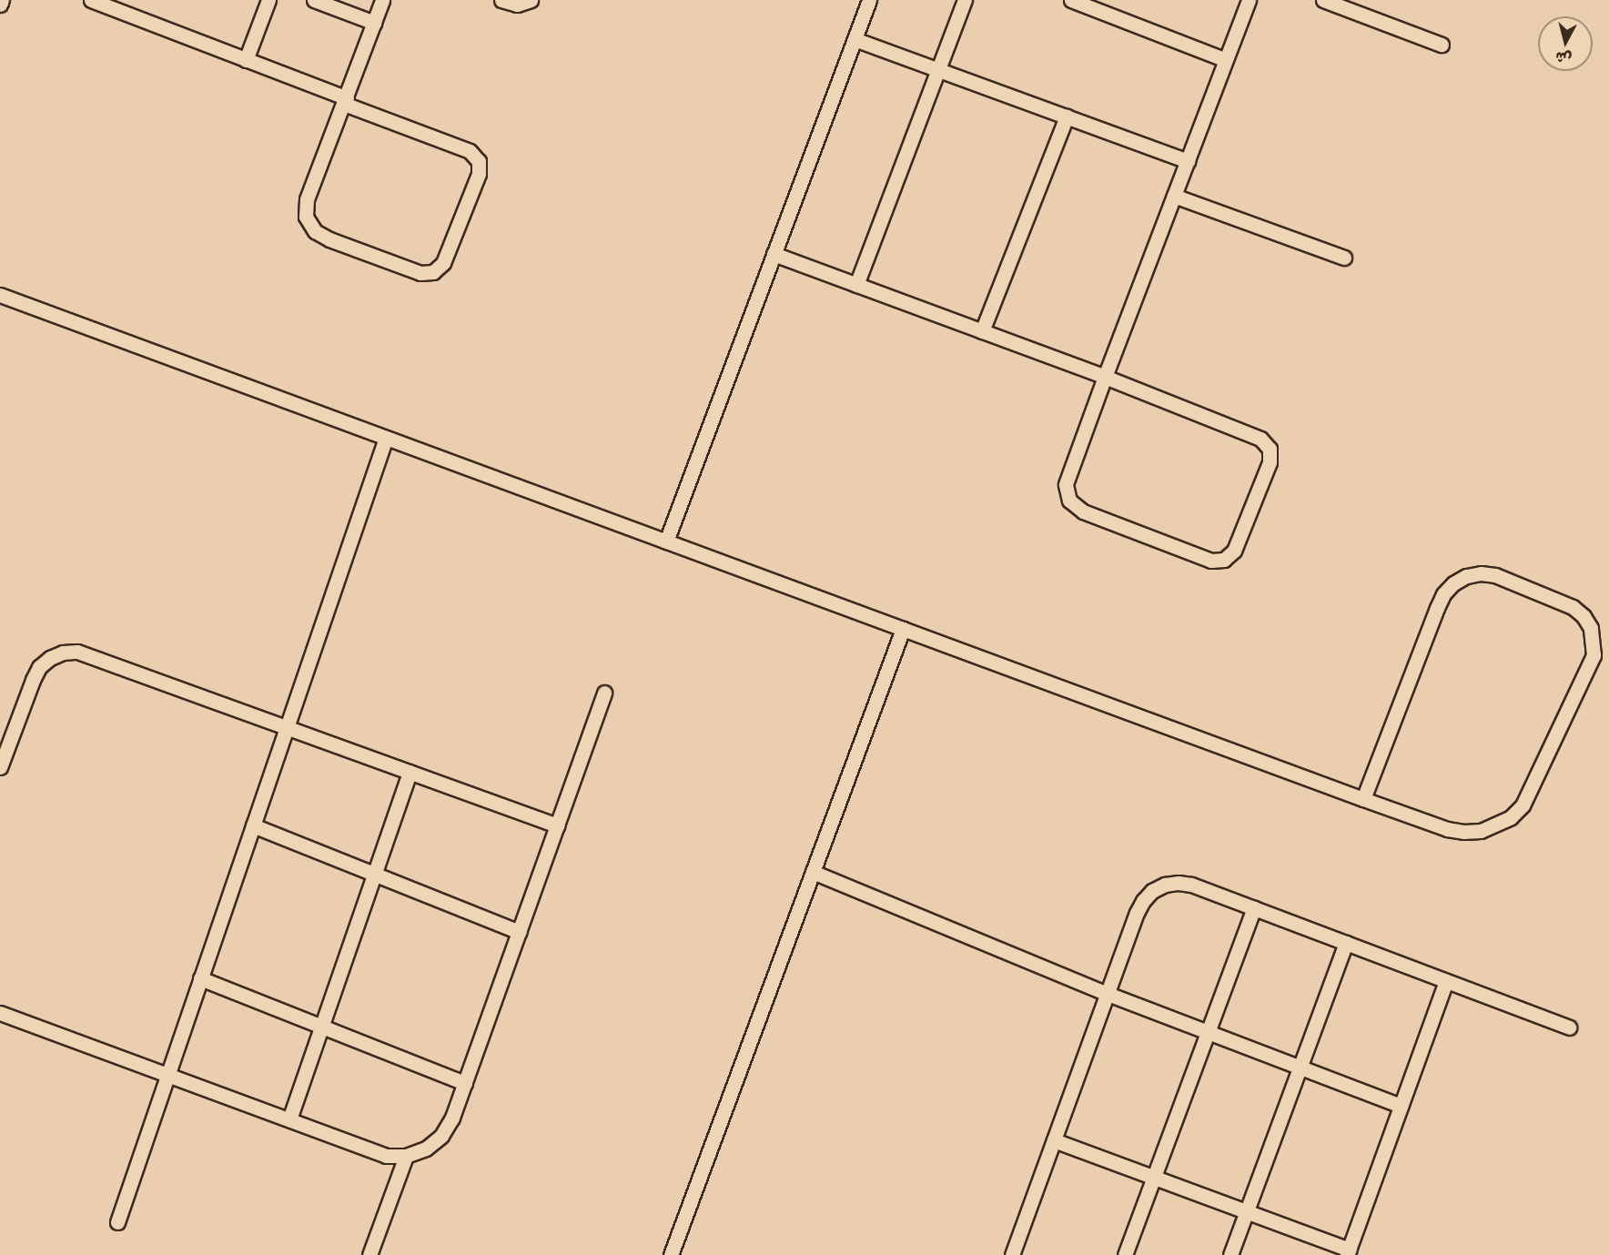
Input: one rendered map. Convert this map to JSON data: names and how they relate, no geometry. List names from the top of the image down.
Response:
{
  "north": "bottom"
}
